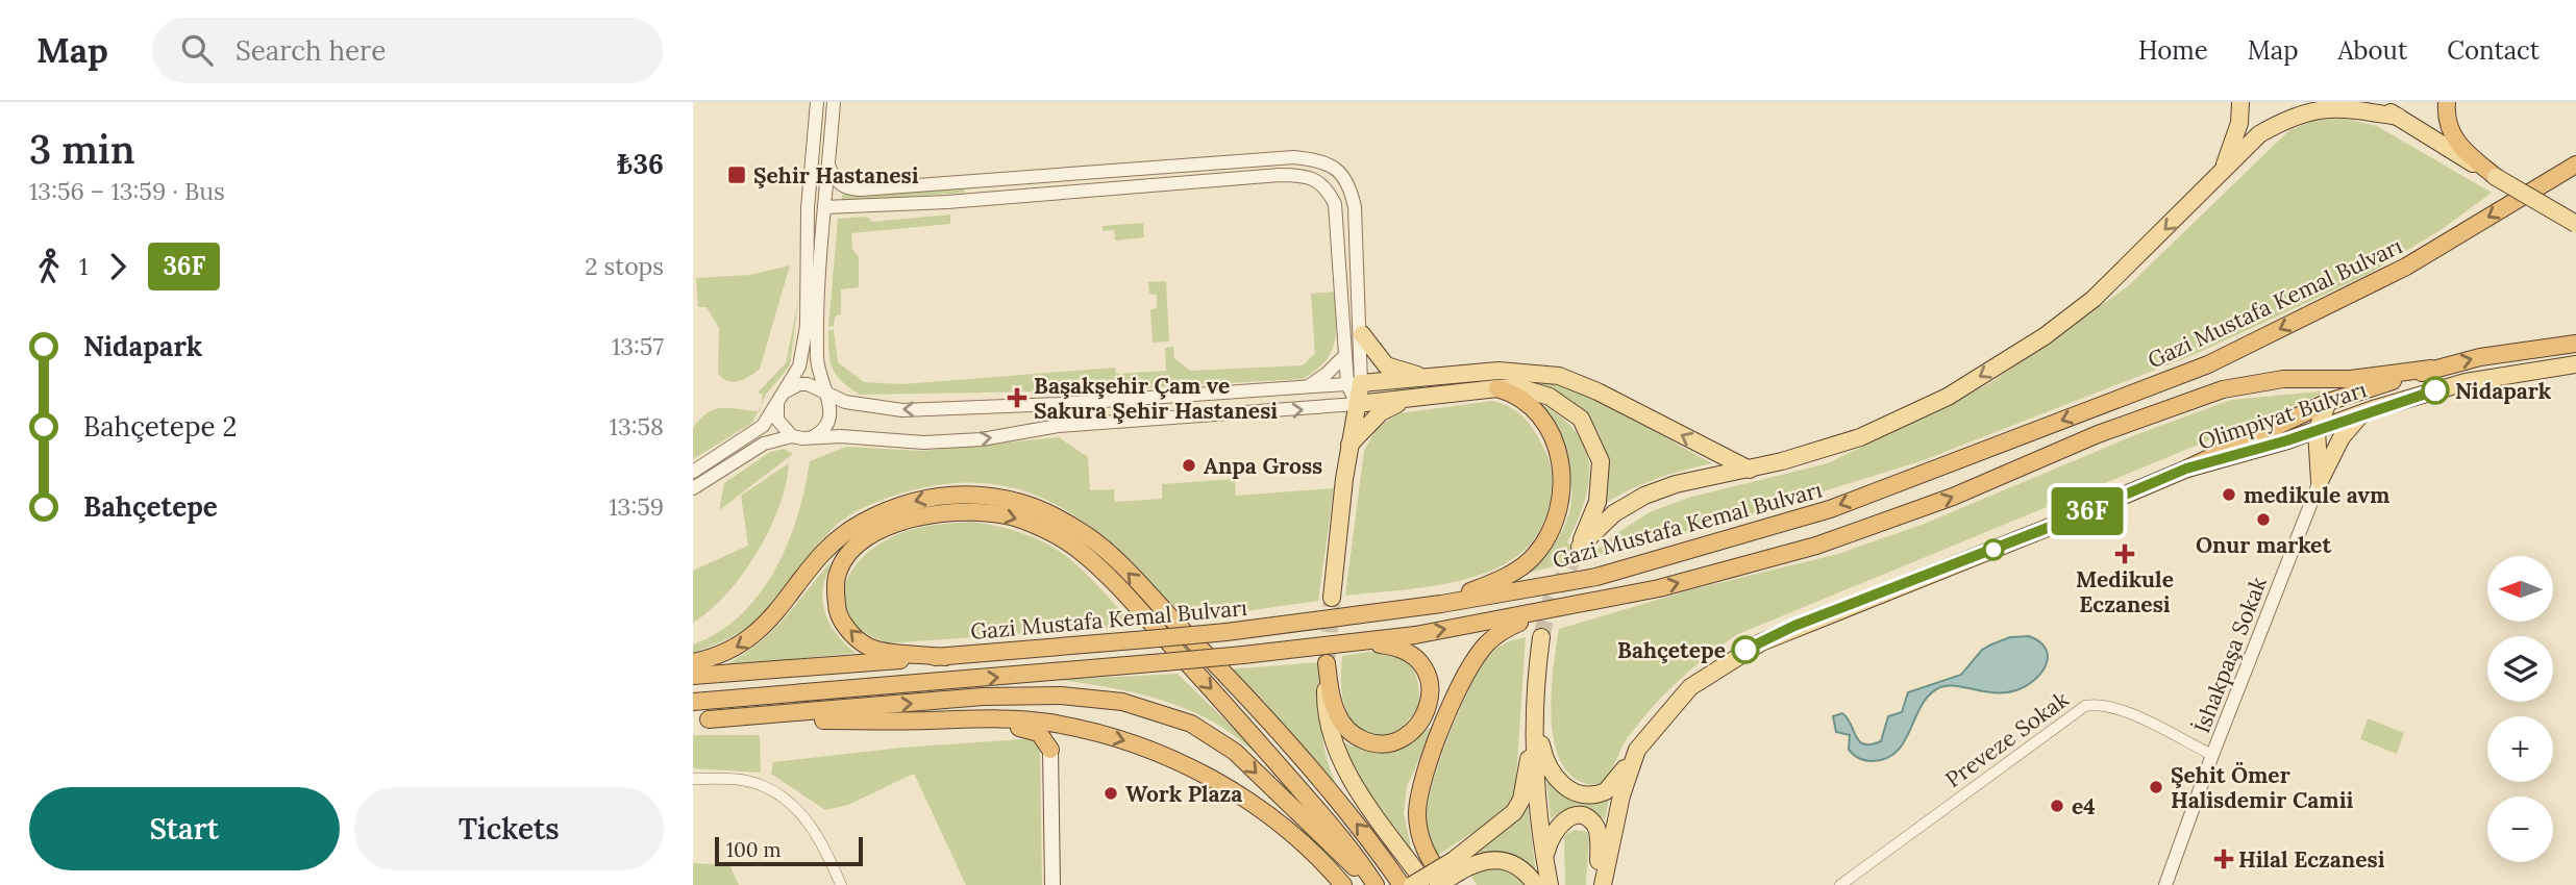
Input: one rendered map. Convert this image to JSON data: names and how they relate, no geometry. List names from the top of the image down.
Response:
{
  "streets": {
    "highway": ["Gazi Mustafa Kemal Bulvarı"],
    "main road": ["Olimpiyat Bulvarı"],
    "street": ["İshakpaşa Sokak", "Preveze Sokak"]
  },
  "crossings": [
    ["İshakpaşa Sokak", "Preveze Sokak"]
  ],
  "places": {
    "transit": ["Şehir Hastanesi"],
    "other": [
      "Nidapark",
      "Anpa Gross",
      "medikule avm",
      "Onur market",
      "Bahçetepe",
      "Şehit Ömer Halisdemir Camii",
      "Work Plaza",
      "e4"
    ],
    "health": ["Başakşehir Çam ve Sakura Şehir Hastanesi", "Medikule Eczanesi", "Hilal Eczanesi"]
  },
  "lines": ["bus line 36F"],
  "scale_bar": "100 m",
  "north": "left",
  "page": {
    "header": "Map",
    "search": "Search here",
    "nav": [
      "Home",
      "Map",
      "About",
      "Contact"
    ],
    "heading": ["3 min", "13:56 – 13:59 · Bus", "₺36"],
    "on_map": "36F",
    "legs": ["1", "36F", "2 stops"],
    "list": [
      {
        "name": "Nidapark",
        "value": "13:57"
      },
      {
        "name": "Bahçetepe 2",
        "value": "13:58"
      },
      {
        "name": "Bahçetepe",
        "value": "13:59"
      }
    ],
    "map_buttons": ["+", "−"],
    "buttons": ["Start", "Tickets"],
    "scale": "100 m"
  }
}
